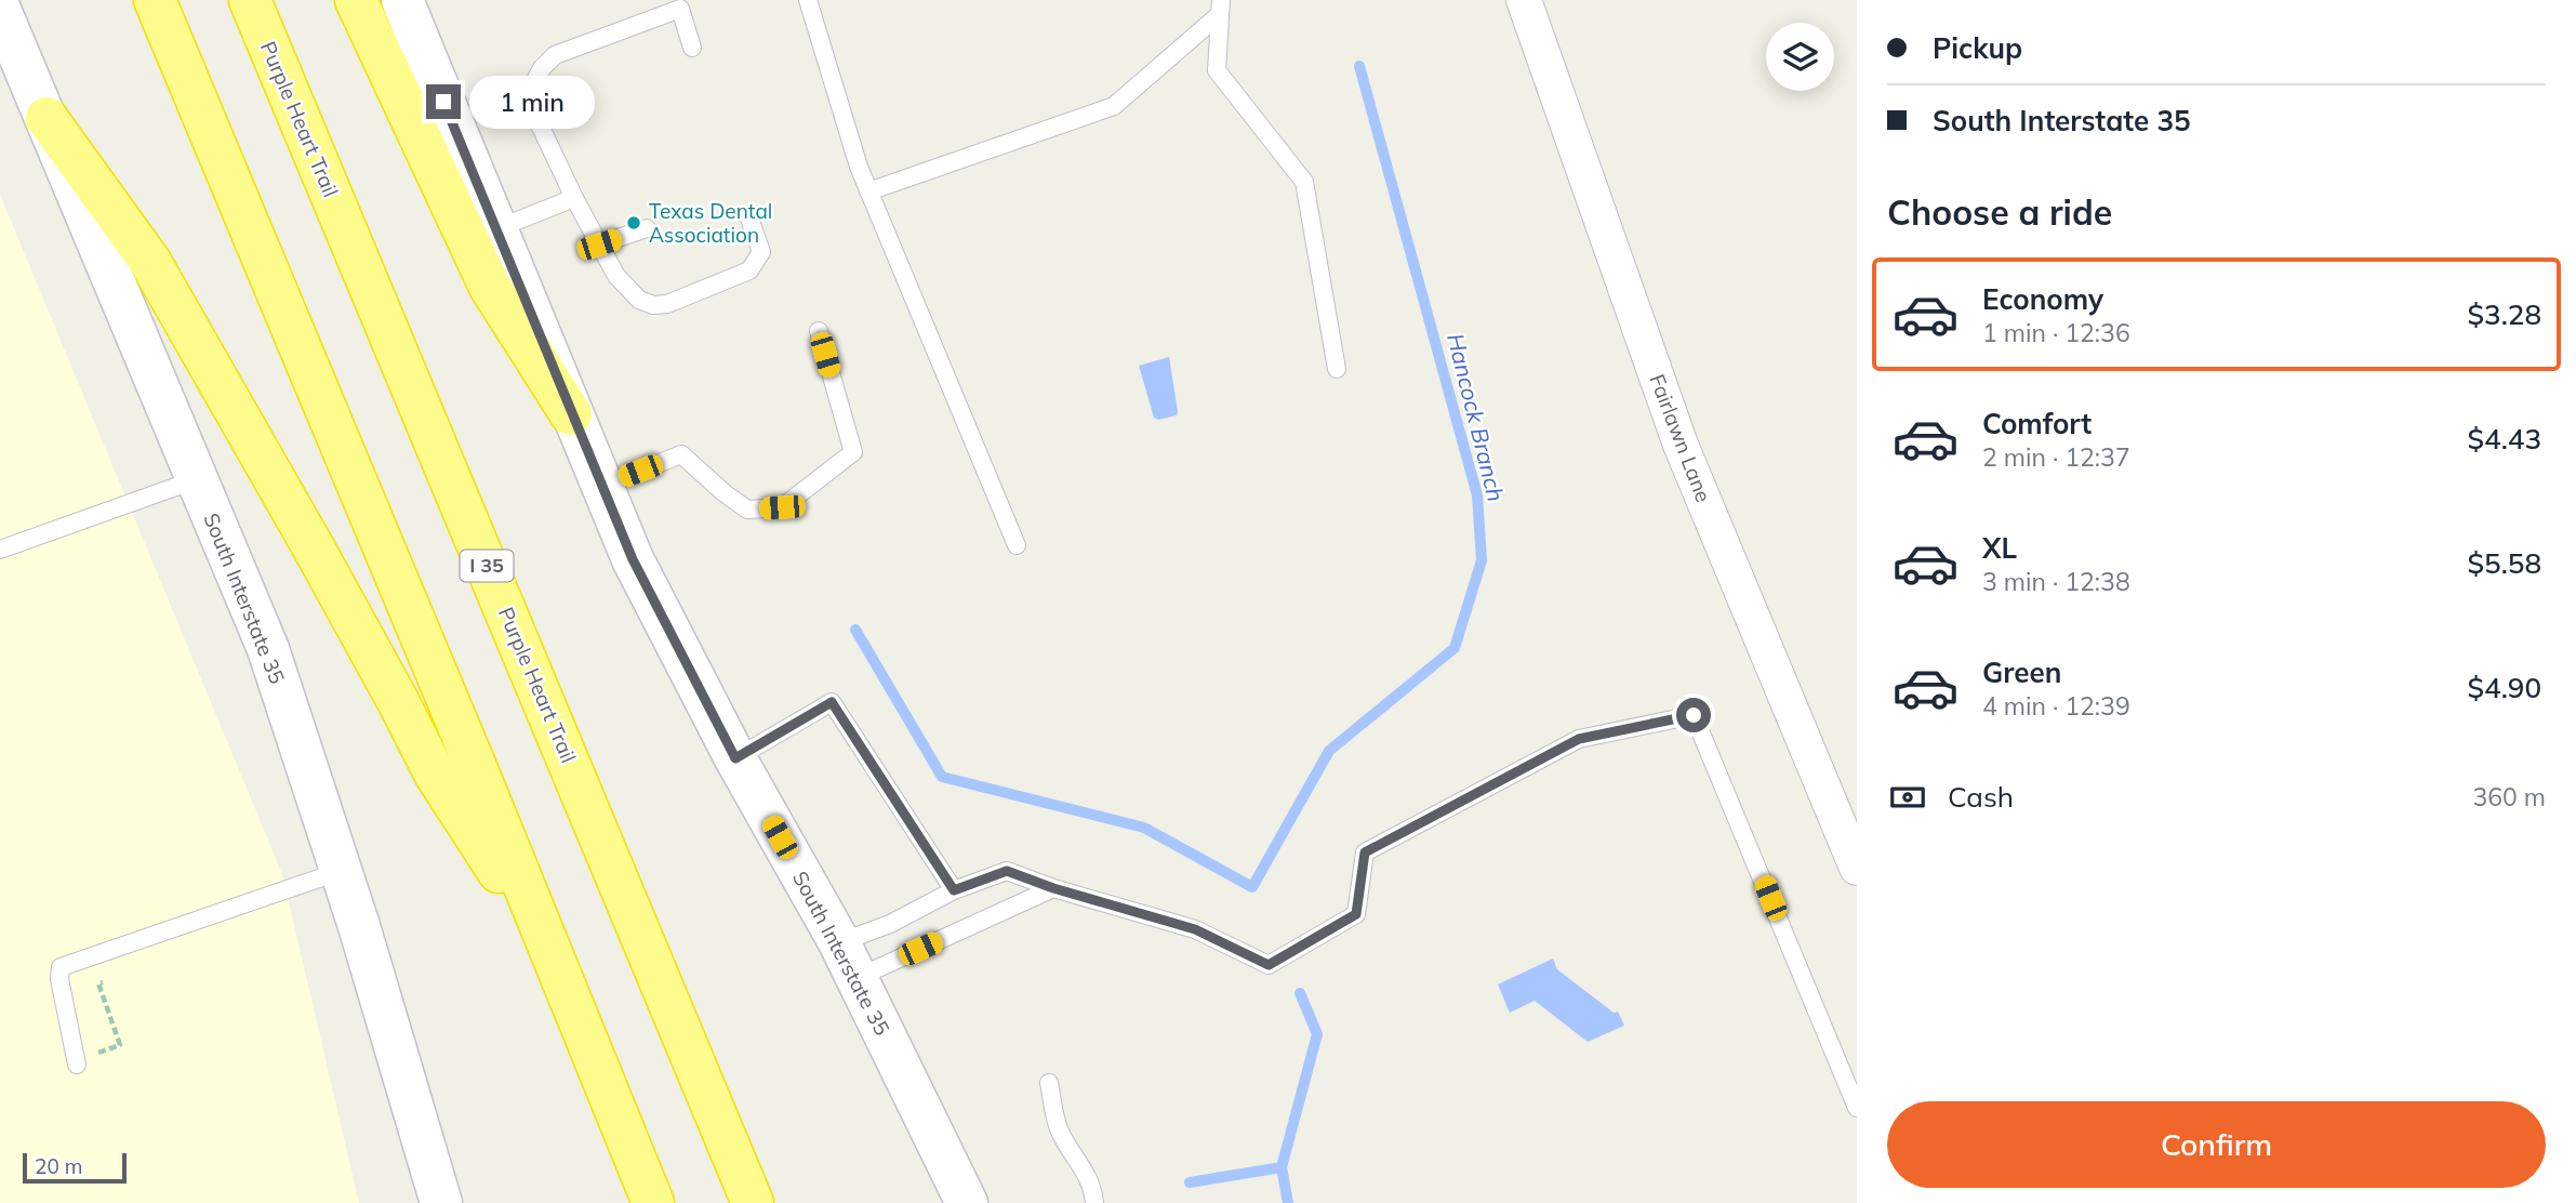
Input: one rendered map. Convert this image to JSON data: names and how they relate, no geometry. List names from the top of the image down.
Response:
{
  "streets": {
    "highway": ["Purple Heart Trail", "I 35"],
    "main road": ["South Interstate 35"],
    "street": ["Fairlawn Lane"]
  },
  "water": ["Hancock Branch"],
  "places": ["Texas Dental Association"],
  "scale_bar": "20 m",
  "page": {
    "banner": ["Pickup", "South Interstate 35"],
    "bubble": "1 min",
    "heading": "Choose a ride",
    "list": [
      {
        "name": "Economy",
        "note": "1 min · 12:36",
        "value": "$3.28"
      },
      {
        "name": "Comfort",
        "note": "2 min · 12:37",
        "value": "$4.43"
      },
      {
        "name": "XL",
        "note": "3 min · 12:38",
        "value": "$5.58"
      },
      {
        "name": "Green",
        "note": "4 min · 12:39",
        "value": "$4.90"
      }
    ],
    "pay": ["Cash", "360 m"],
    "buttons": "Confirm",
    "scale": "20 m"
  }
}
